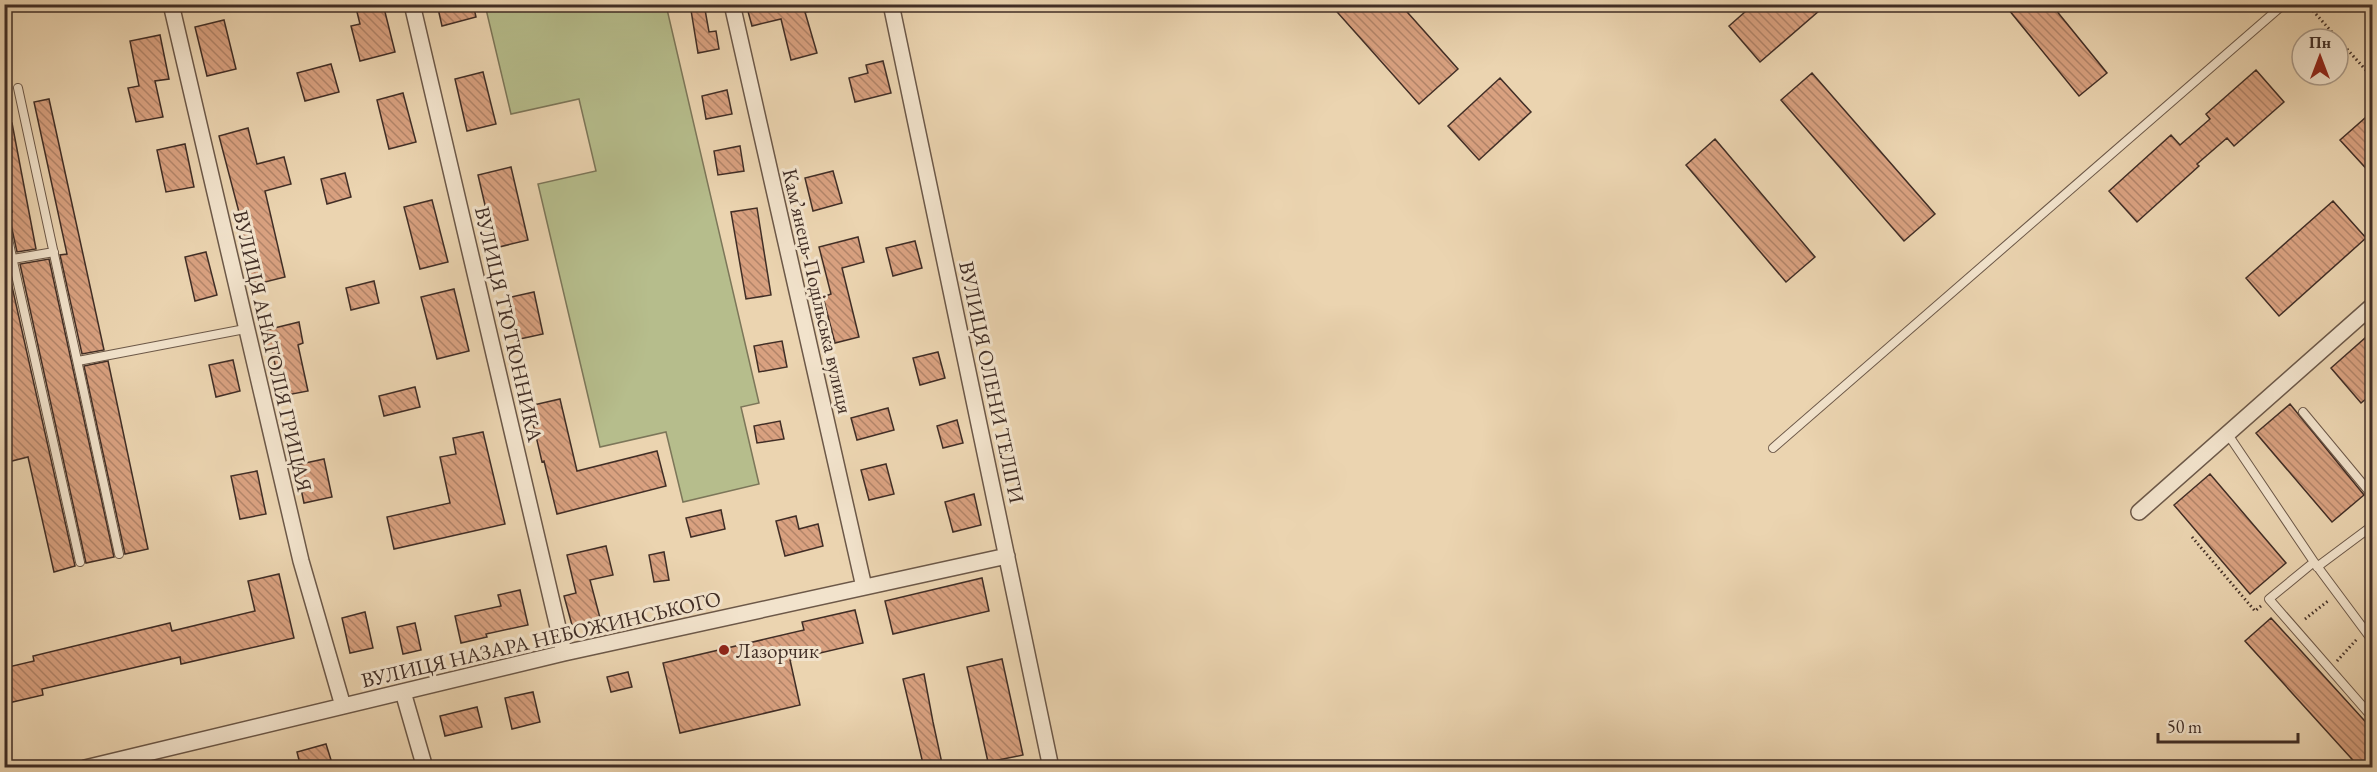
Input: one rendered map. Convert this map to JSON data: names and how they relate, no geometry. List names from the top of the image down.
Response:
{
  "streets": {
    "street": [
      "Камʼянець-Подільська вулиця",
      "ВУЛИЦЯ ТЮТЮННИКА",
      "ВУЛИЦЯ АНАТОЛІЯ ГРИЦАЯ",
      "ВУЛИЦЯ ОЛЕНИ ТЕЛІГИ",
      "ВУЛИЦЯ НАЗАРА НЕБОЖИНСЬКОГО"
    ]
  },
  "crossings": [
    ["Камʼянець-Подільська вулиця", "ВУЛИЦЯ НАЗАРА НЕБОЖИНСЬКОГО"],
    ["ВУЛИЦЯ ТЮТЮННИКА", "ВУЛИЦЯ НАЗАРА НЕБОЖИНСЬКОГО"],
    ["ВУЛИЦЯ АНАТОЛІЯ ГРИЦАЯ", "ВУЛИЦЯ НАЗАРА НЕБОЖИНСЬКОГО"],
    ["ВУЛИЦЯ ОЛЕНИ ТЕЛІГИ", "ВУЛИЦЯ НАЗАРА НЕБОЖИНСЬКОГО"]
  ],
  "places": ["Лазорчик"],
  "scale_bar": "50 m",
  "north": "top"
}
